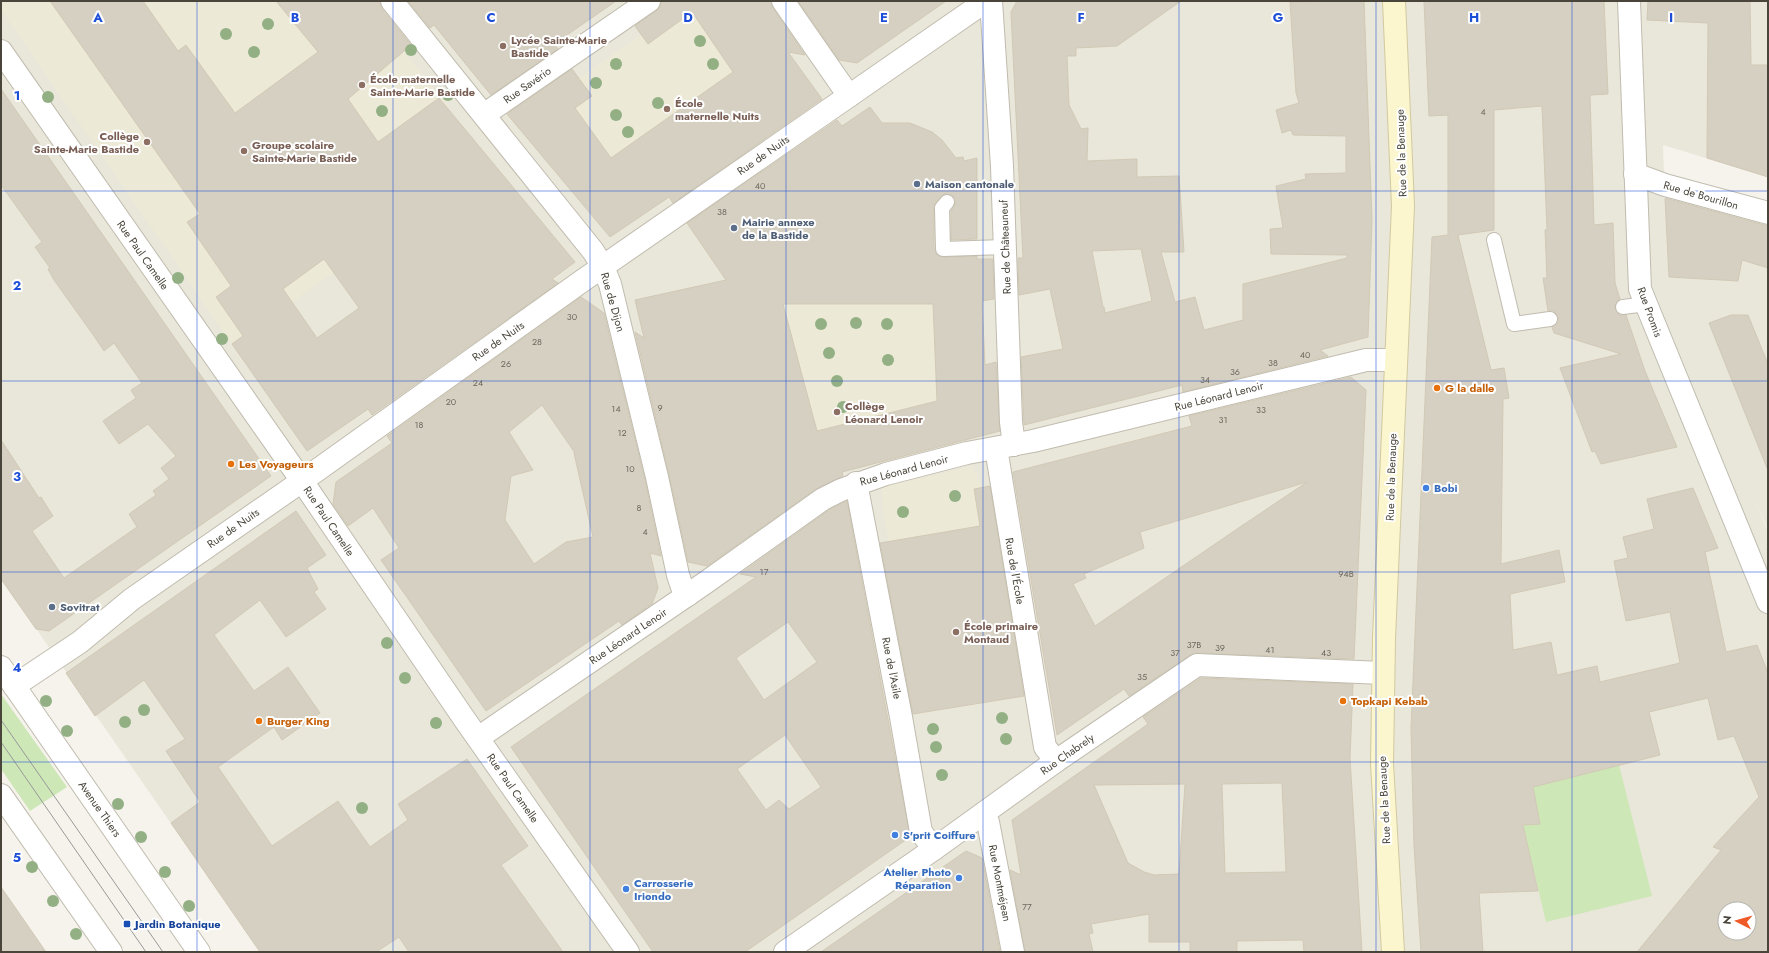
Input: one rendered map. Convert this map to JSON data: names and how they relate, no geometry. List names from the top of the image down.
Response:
{
  "streets": {
    "main road": ["Rue de la Benauge"],
    "street": [
      "Rue Savério",
      "Rue de Nuits",
      "Rue de Bourillon",
      "Rue de Châteauneuf",
      "Rue Paul Camelle",
      "Rue de Dijon",
      "Rue Promis",
      "Rue Léonard Lenoir",
      "Rue de l'École",
      "Rue de l'Asile",
      "Rue Chabrely",
      "Avenue Thiers",
      "Rue Montméjean"
    ]
  },
  "crossings": [
    ["Rue Savério", "Rue de Dijon"],
    ["Rue de la Benauge", "Rue Léonard Lenoir"],
    ["Rue de la Benauge", "Rue Chabrely"],
    ["Rue de Nuits", "Rue Paul Camelle"],
    ["Rue de Nuits", "Rue de Dijon"],
    ["Rue de Nuits", "Avenue Thiers"],
    ["Rue de Bourillon", "Rue Promis"],
    ["Rue de Châteauneuf", "Rue Léonard Lenoir"],
    ["Rue de Châteauneuf", "Rue de l'École"],
    ["Rue Paul Camelle", "Rue Léonard Lenoir"],
    ["Rue de Dijon", "Rue Léonard Lenoir"],
    ["Rue Léonard Lenoir", "Rue de l'École"],
    ["Rue Léonard Lenoir", "Rue de l'Asile"],
    ["Rue de l'École", "Rue Chabrely"],
    ["Rue de l'Asile", "Rue Chabrely"],
    ["Rue Chabrely", "Rue Montméjean"]
  ],
  "places": {
    "other": [
      "Lycée Sainte-Marie Bastide",
      "École maternelle Sainte-Marie Bastide",
      "École maternelle Nuits",
      "Collège Sainte-Marie Bastide",
      "Groupe scolaire Sainte-Marie Bastide",
      "Maison cantonale",
      "Mairie annexe de la Bastide",
      "G la dalle",
      "Collège Léonard Lenoir",
      "Les Voyageurs",
      "Bobi",
      "Sovitrat",
      "École primaire Montaud",
      "Topkapi Kebab",
      "Burger King",
      "S'prit Coiffure",
      "Atelier Photo Réparation",
      "Carrosserie Iriondo"
    ],
    "transit": ["Jardin Botanique"]
  },
  "house_numbers": [
    "4",
    "40",
    "38",
    "30",
    "28",
    "40",
    "38",
    "26",
    "36",
    "34",
    "24",
    "20",
    "9",
    "14",
    "33",
    "31",
    "18",
    "12",
    "10",
    "8",
    "4",
    "17",
    "94B",
    "37B",
    "39",
    "41",
    "37",
    "43",
    "35",
    "77"
  ],
  "north": "left",
  "grid": {
    "columns": [
      "A",
      "B",
      "C",
      "D",
      "E",
      "F",
      "G",
      "H",
      "I"
    ],
    "rows": [
      "1",
      "2",
      "3",
      "4",
      "5"
    ]
  }
}
